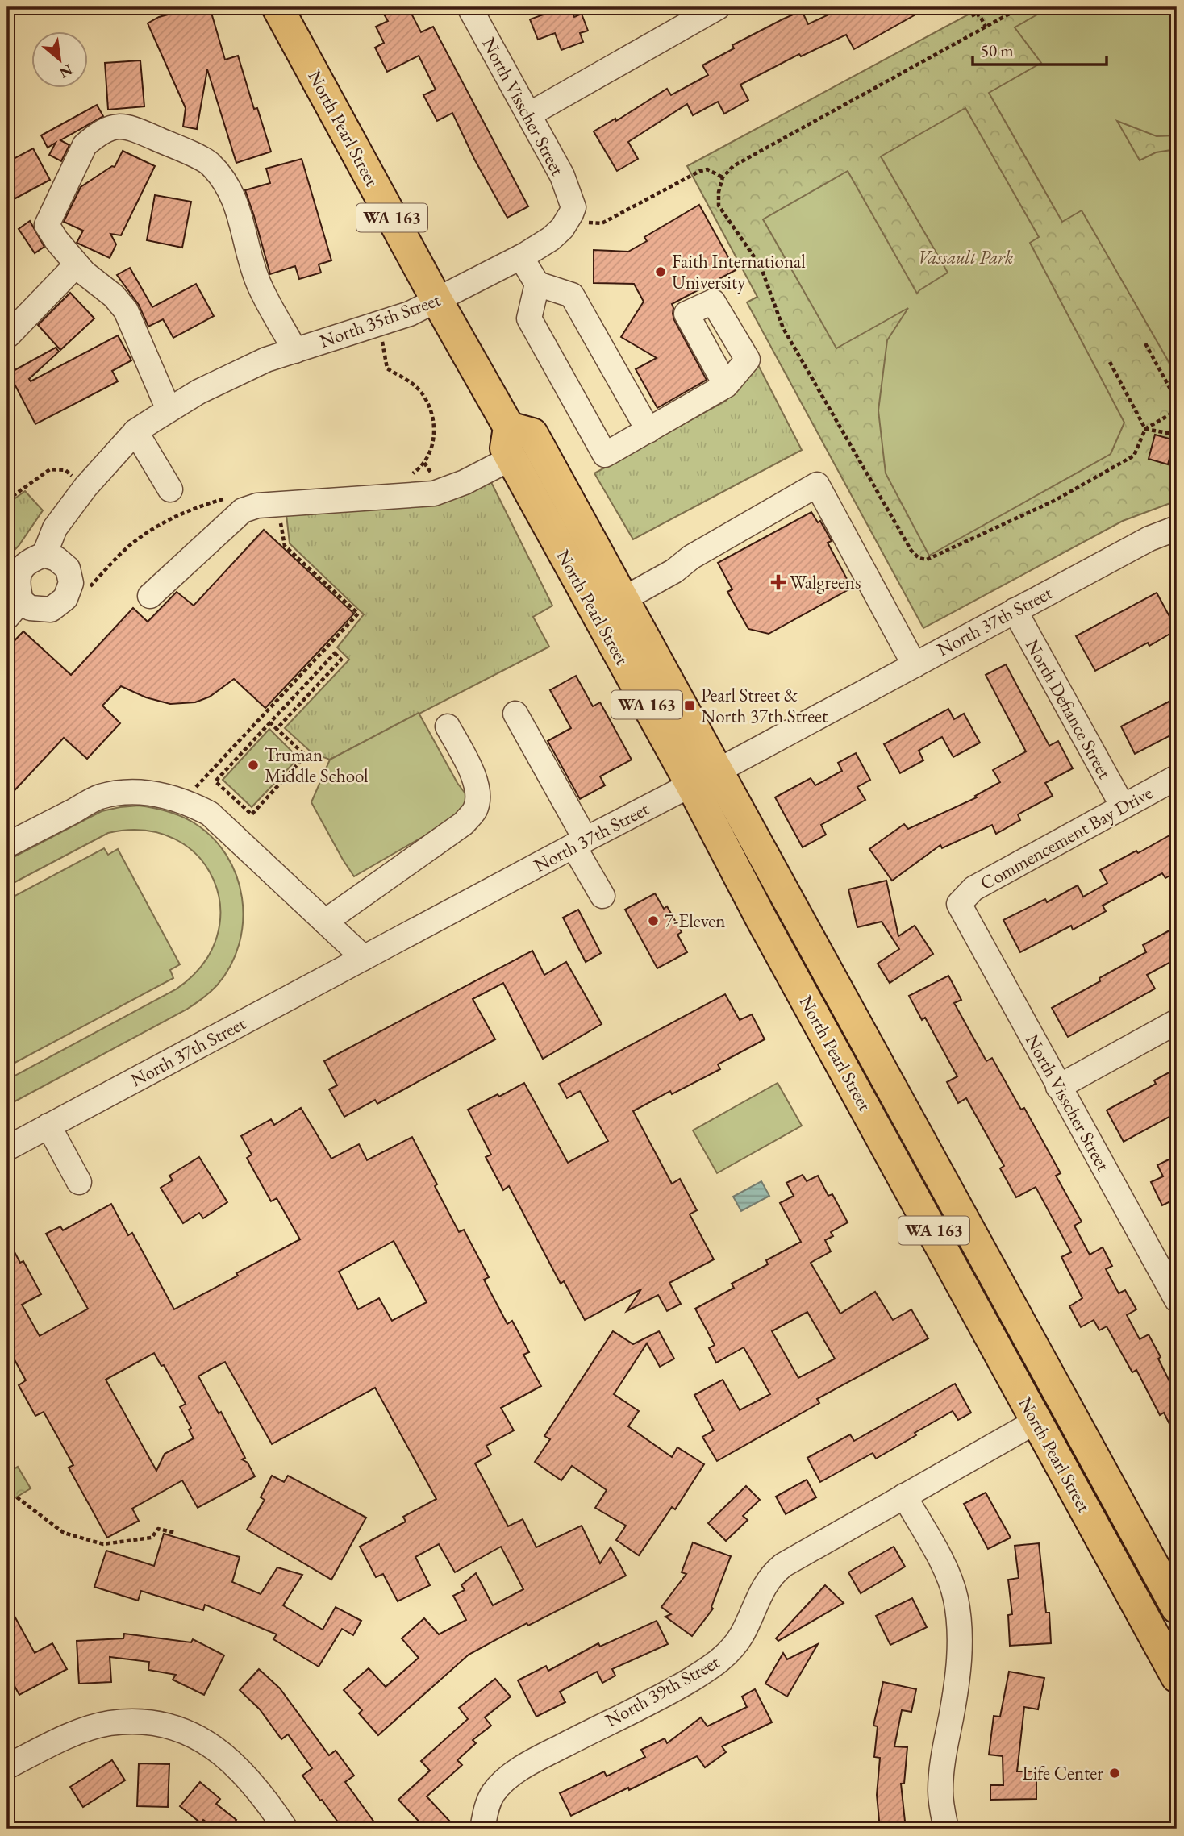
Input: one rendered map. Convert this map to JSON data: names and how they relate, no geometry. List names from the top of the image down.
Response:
{
  "streets": {
    "main road": ["North Pearl Street", "WA 163"],
    "street": [
      "North Visscher Street",
      "North 35th Street",
      "North 37th Street",
      "North Defiance Street",
      "Commencement Bay Drive",
      "North 39th Street"
    ]
  },
  "crossings": [
    ["North Visscher Street", "North 35th Street"],
    ["North Visscher Street", "Commencement Bay Drive"],
    ["North Pearl Street", "North 35th Street"],
    ["North Pearl Street", "North 37th Street"],
    ["North Pearl Street", "North 39th Street"],
    ["North 37th Street", "North Defiance Street"],
    ["North Defiance Street", "Commencement Bay Drive"]
  ],
  "parks": ["Vassault Park"],
  "places": {
    "other": [
      "Faith International University",
      "Truman Middle School",
      "7-Eleven",
      "Life Center"
    ],
    "health": ["Walgreens"],
    "transit": ["Pearl Street & North 37th Street"]
  },
  "scale_bar": "50 m",
  "north": "bottom right"
}
